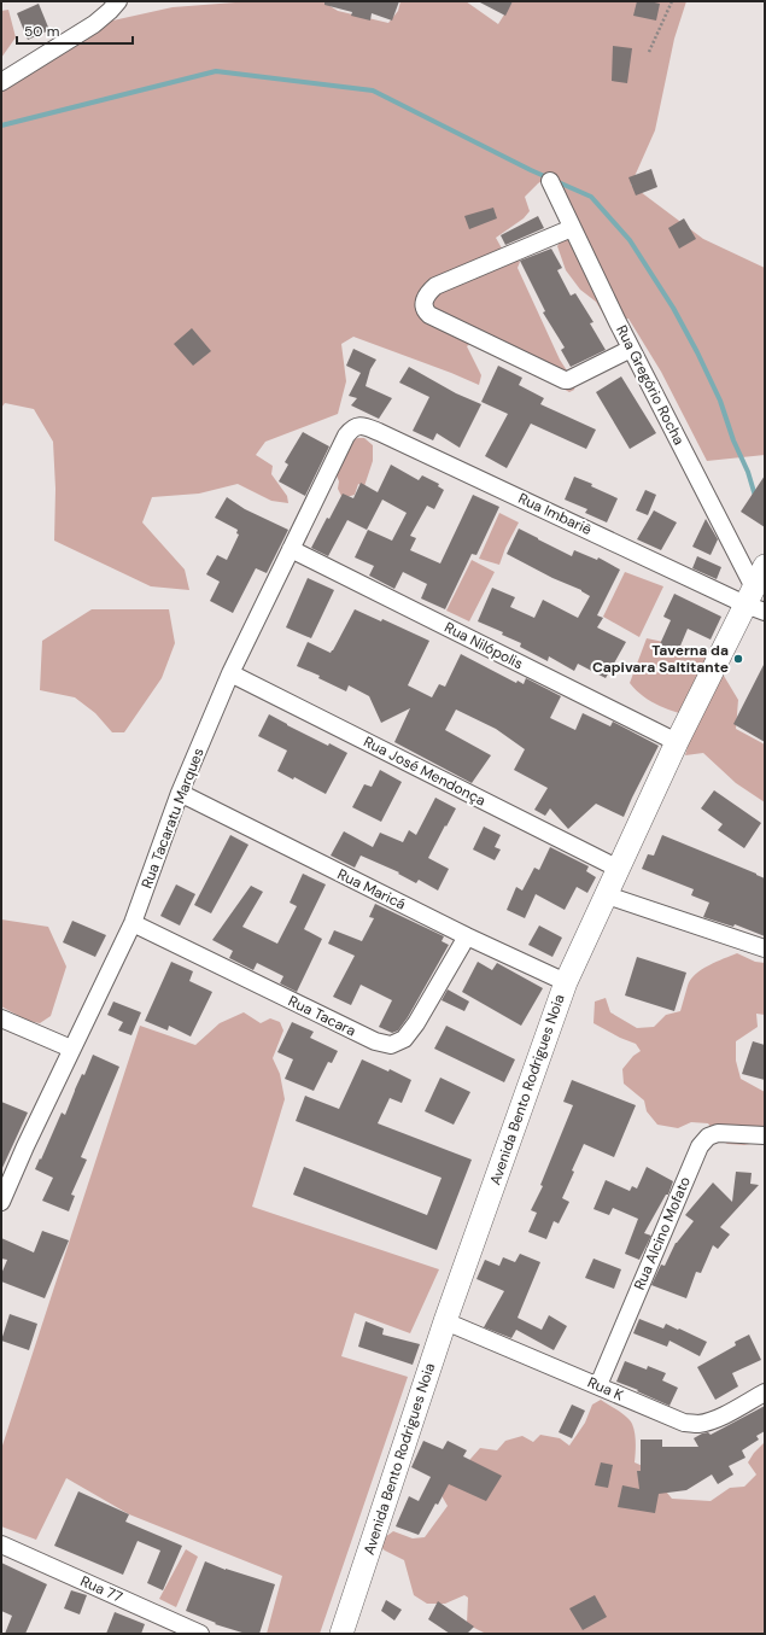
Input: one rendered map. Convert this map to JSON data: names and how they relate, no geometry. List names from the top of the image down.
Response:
{
  "streets": {
    "street": [
      "Rua Gregório Rocha",
      "Rua Imbariê",
      "Rua Nilópolis",
      "Rua José Mendonça",
      "Rua Tacaratu Marques",
      "Rua Maricá",
      "Rua Tacara",
      "Avenida Bento Rodrigues Noia",
      "Rua Alcino Mofato",
      "Rua K",
      "Rua 77"
    ]
  },
  "crossings": [
    ["Rua Gregório Rocha", "Rua Imbariê"],
    ["Rua Gregório Rocha", "Avenida Bento Rodrigues Noia"],
    ["Rua Imbariê", "Rua Tacaratu Marques"],
    ["Rua Imbariê", "Avenida Bento Rodrigues Noia"],
    ["Rua Nilópolis", "Rua Tacaratu Marques"],
    ["Rua Nilópolis", "Avenida Bento Rodrigues Noia"],
    ["Rua José Mendonça", "Rua Tacaratu Marques"],
    ["Rua José Mendonça", "Avenida Bento Rodrigues Noia"],
    ["Rua Tacaratu Marques", "Rua Maricá"],
    ["Rua Tacaratu Marques", "Rua Tacara"],
    ["Rua Maricá", "Rua Tacara"],
    ["Rua Maricá", "Avenida Bento Rodrigues Noia"],
    ["Avenida Bento Rodrigues Noia", "Rua K"],
    ["Rua Alcino Mofato", "Rua K"]
  ],
  "places": ["Taverna da Capivara Saltitante"],
  "scale_bar": "50 m"
}
